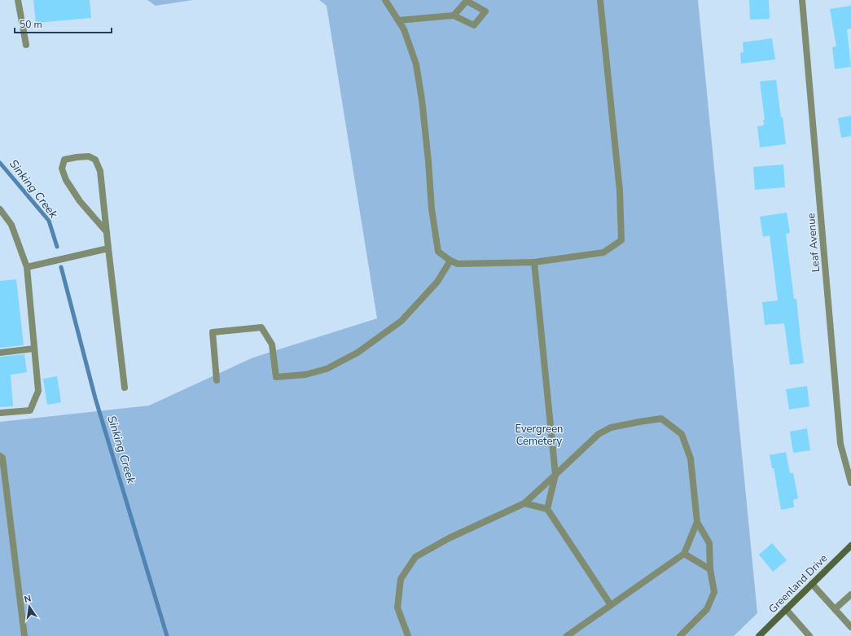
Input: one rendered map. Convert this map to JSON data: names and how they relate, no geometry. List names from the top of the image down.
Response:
{
  "streets": {
    "street": ["Leaf Avenue", "Greenland Drive"]
  },
  "water": ["Sinking Creek"],
  "parks": ["Evergreen Cemetery"],
  "scale_bar": "50 m",
  "north": "top"
}
